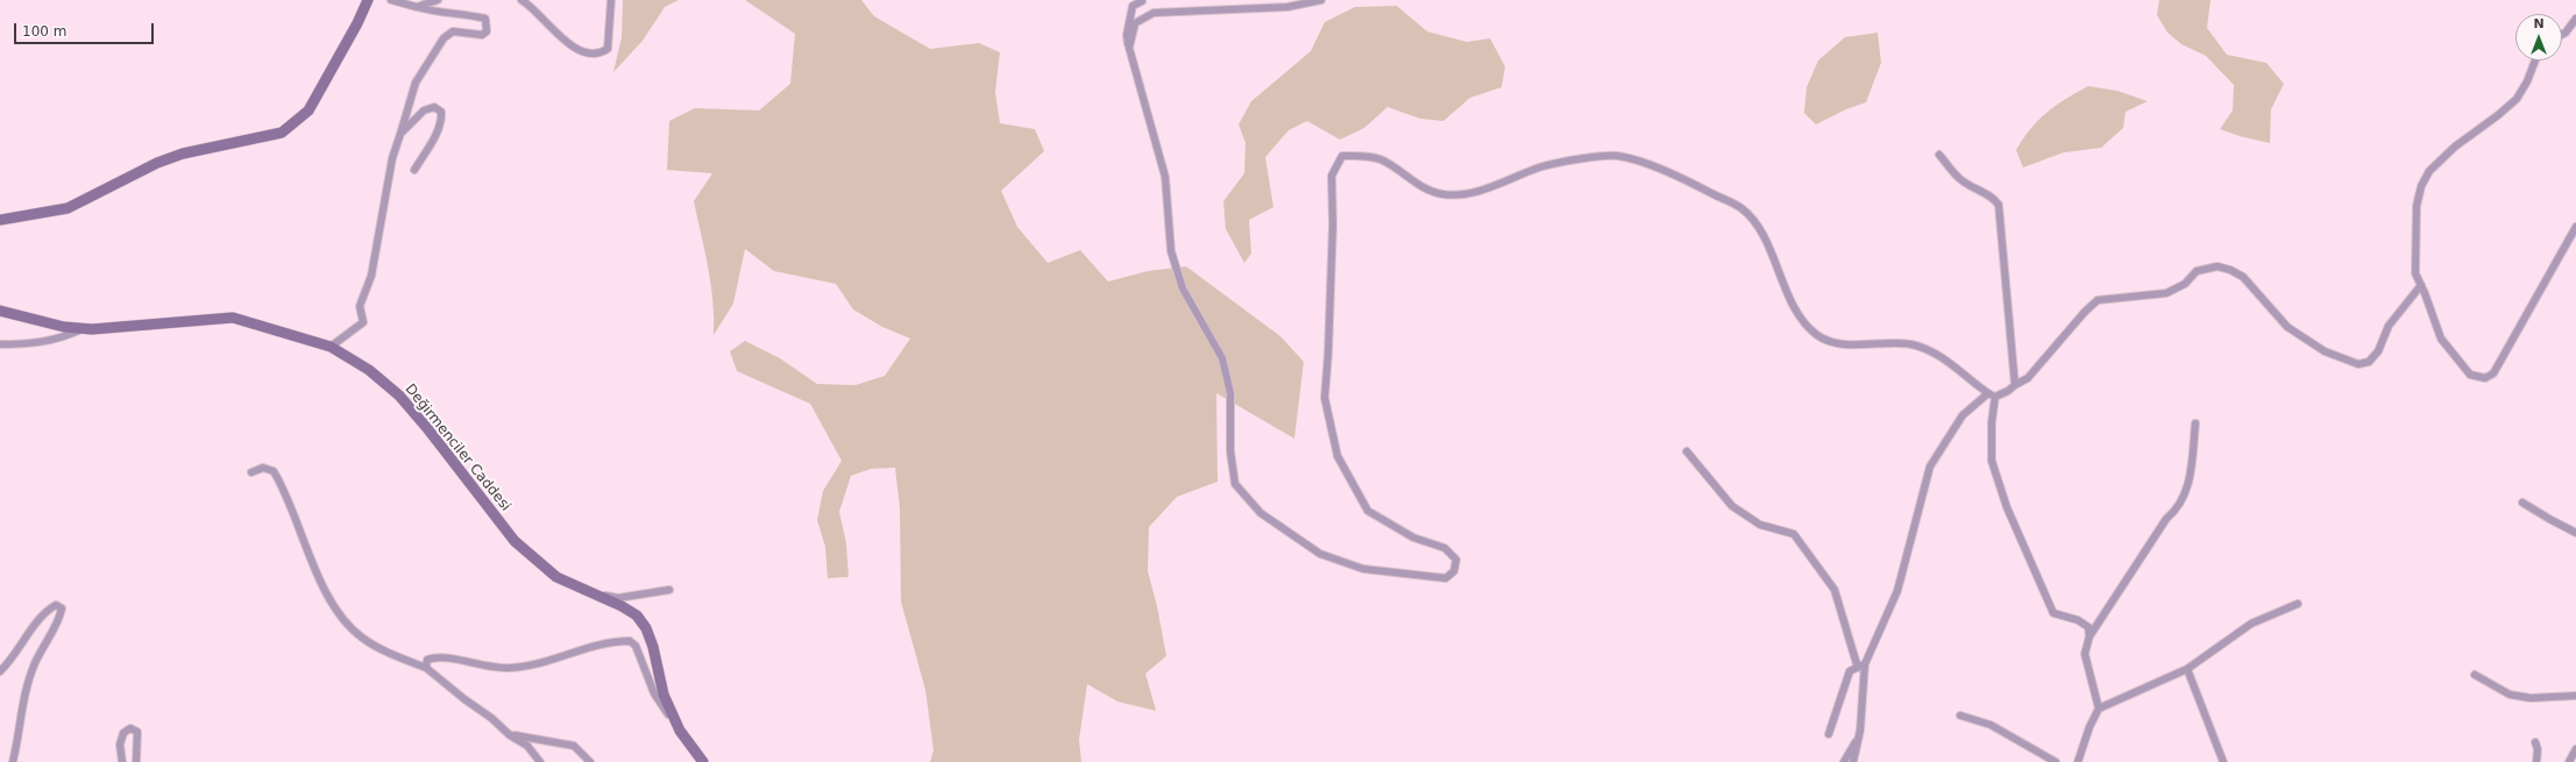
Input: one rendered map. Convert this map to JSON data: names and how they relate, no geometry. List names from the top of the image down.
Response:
{
  "streets": {
    "main road": ["Değirmenciler Caddesi"]
  },
  "scale_bar": "100 m",
  "north": "top"
}
